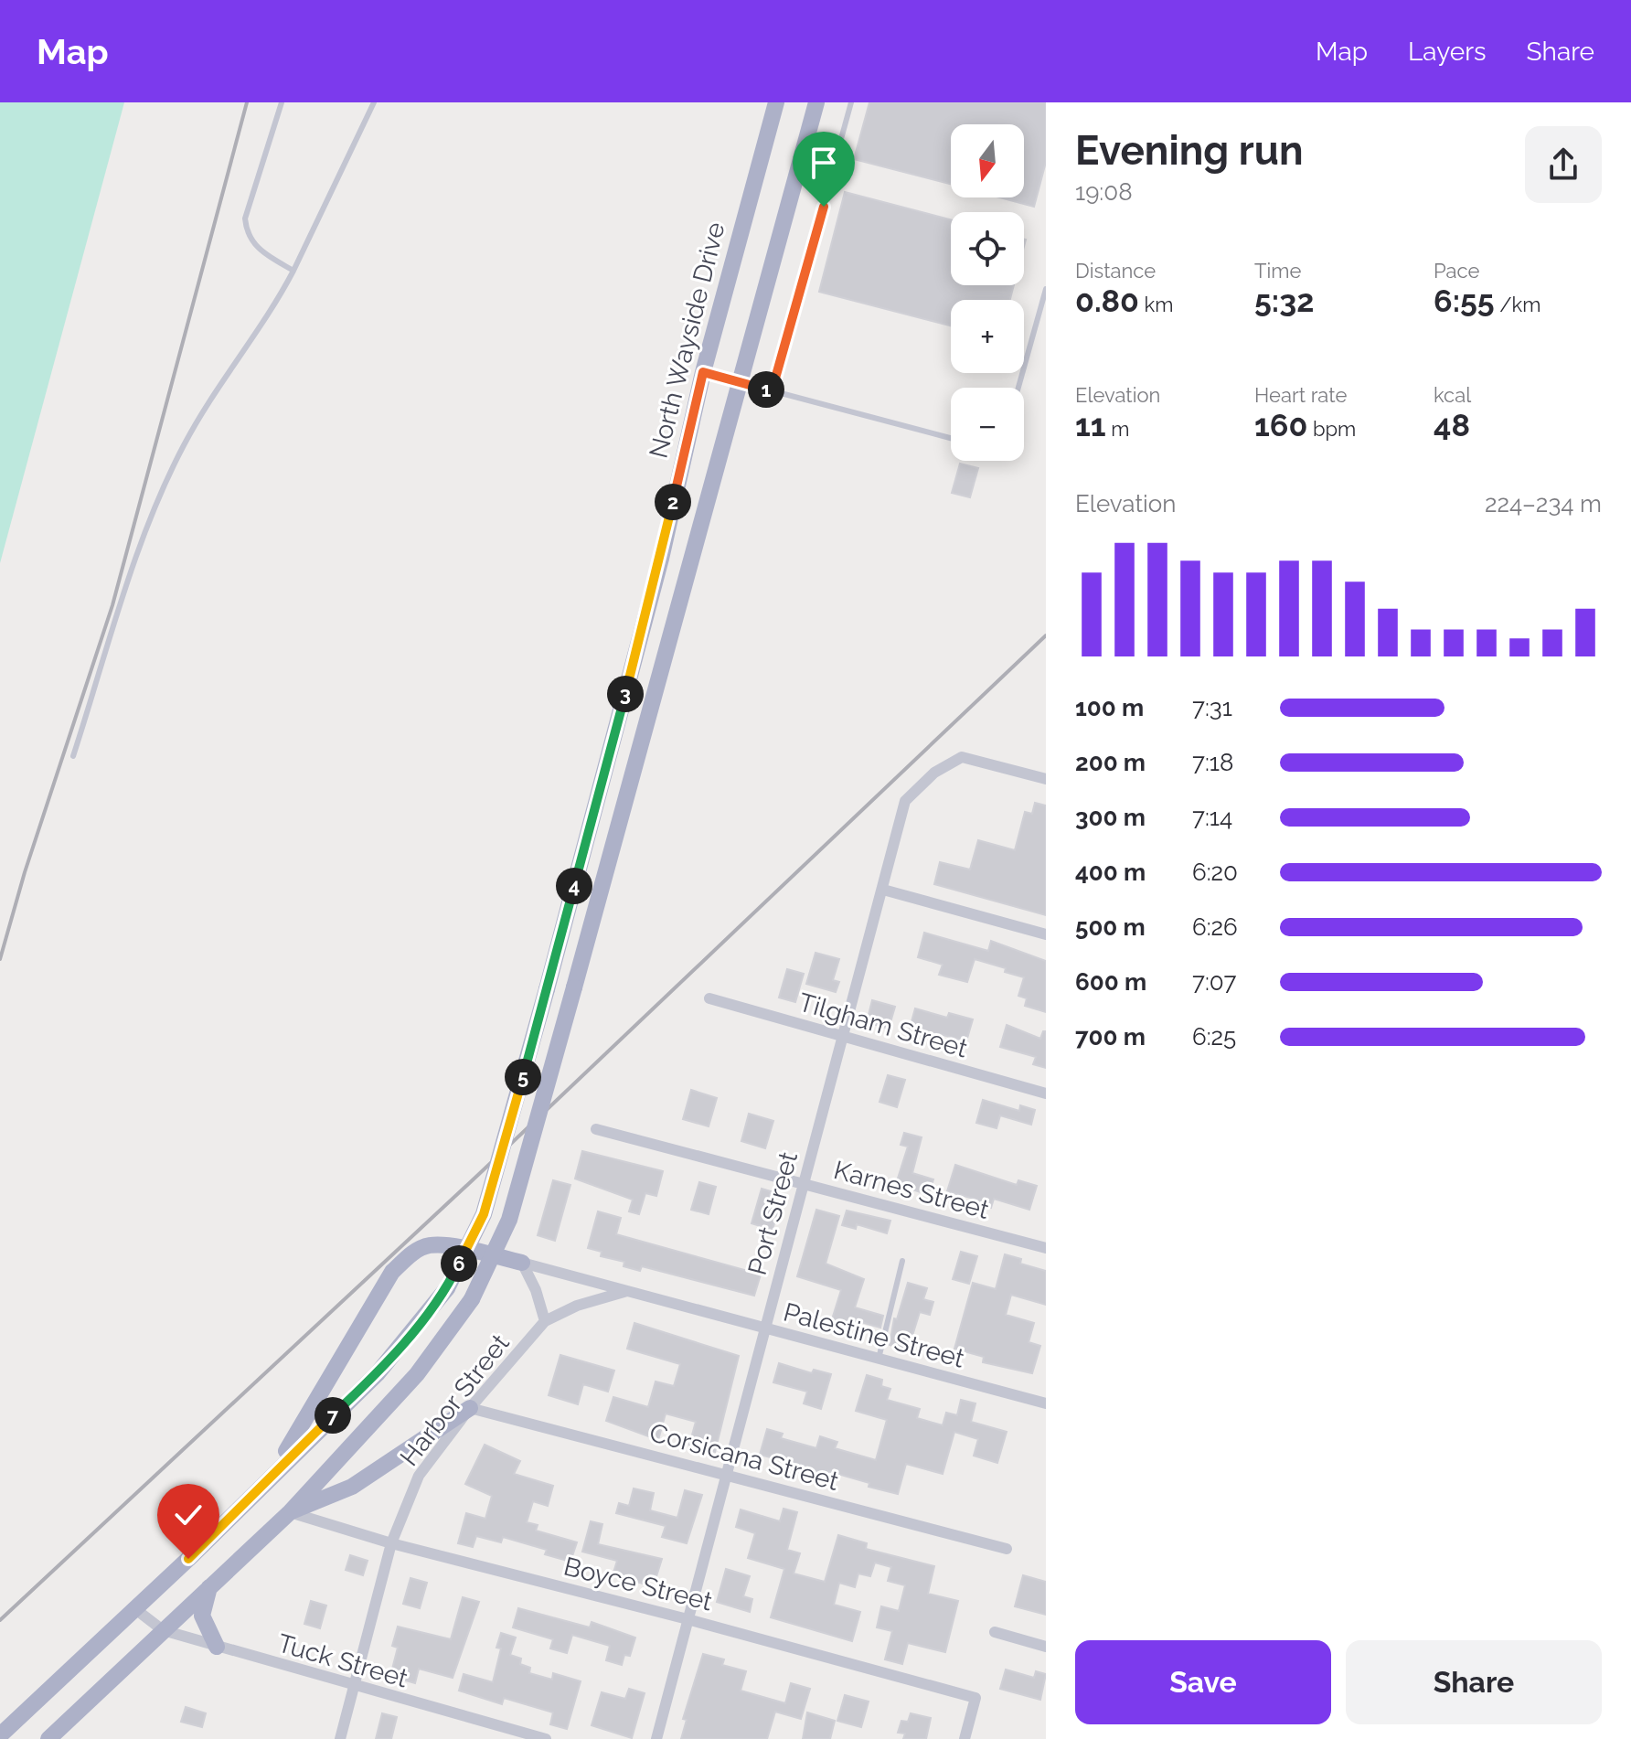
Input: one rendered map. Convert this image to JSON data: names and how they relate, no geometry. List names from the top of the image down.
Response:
{
  "streets": {
    "main road": ["North Wayside Drive"],
    "street": [
      "Tilgham Street",
      "Karnes Street",
      "Port Street",
      "Palestine Street",
      "Harbor Street",
      "Corsicana Street",
      "Boyce Street",
      "Tuck Street"
    ]
  },
  "crossings": [
    ["North Wayside Drive", "Tuck Street"],
    ["Tilgham Street", "Port Street"],
    ["Karnes Street", "Port Street"],
    ["Port Street", "Palestine Street"],
    ["Port Street", "Corsicana Street"],
    ["Port Street", "Boyce Street"],
    ["Harbor Street", "Corsicana Street"],
    ["Harbor Street", "Boyce Street"],
    ["Harbor Street", "Tuck Street"]
  ],
  "north": "bottom",
  "page": {
    "header": "Map",
    "nav": ["Map", "Layers", "Share"],
    "heading": ["Evening run", "19:08"],
    "map_buttons": ["+", "−"],
    "stats": [
      ["Distance", "0.80 km"],
      ["Time", "5:32"],
      ["Pace", "6:55 /km"],
      ["Elevation", "11 m"],
      ["Heart rate", "160 bpm"],
      ["kcal", "48"]
    ],
    "pins": [
      "1",
      "2",
      "3",
      "4",
      "5",
      "6",
      "7"
    ],
    "chart": ["Elevation", "224–234 m"],
    "list": [
      {
        "name": "100 m",
        "note": "7:31"
      },
      {
        "name": "200 m",
        "note": "7:18"
      },
      {
        "name": "300 m",
        "note": "7:14"
      },
      {
        "name": "400 m",
        "note": "6:20"
      },
      {
        "name": "500 m",
        "note": "6:26"
      },
      {
        "name": "600 m",
        "note": "7:07"
      },
      {
        "name": "700 m",
        "note": "6:25"
      }
    ],
    "buttons": ["Save", "Share"]
  }
}
